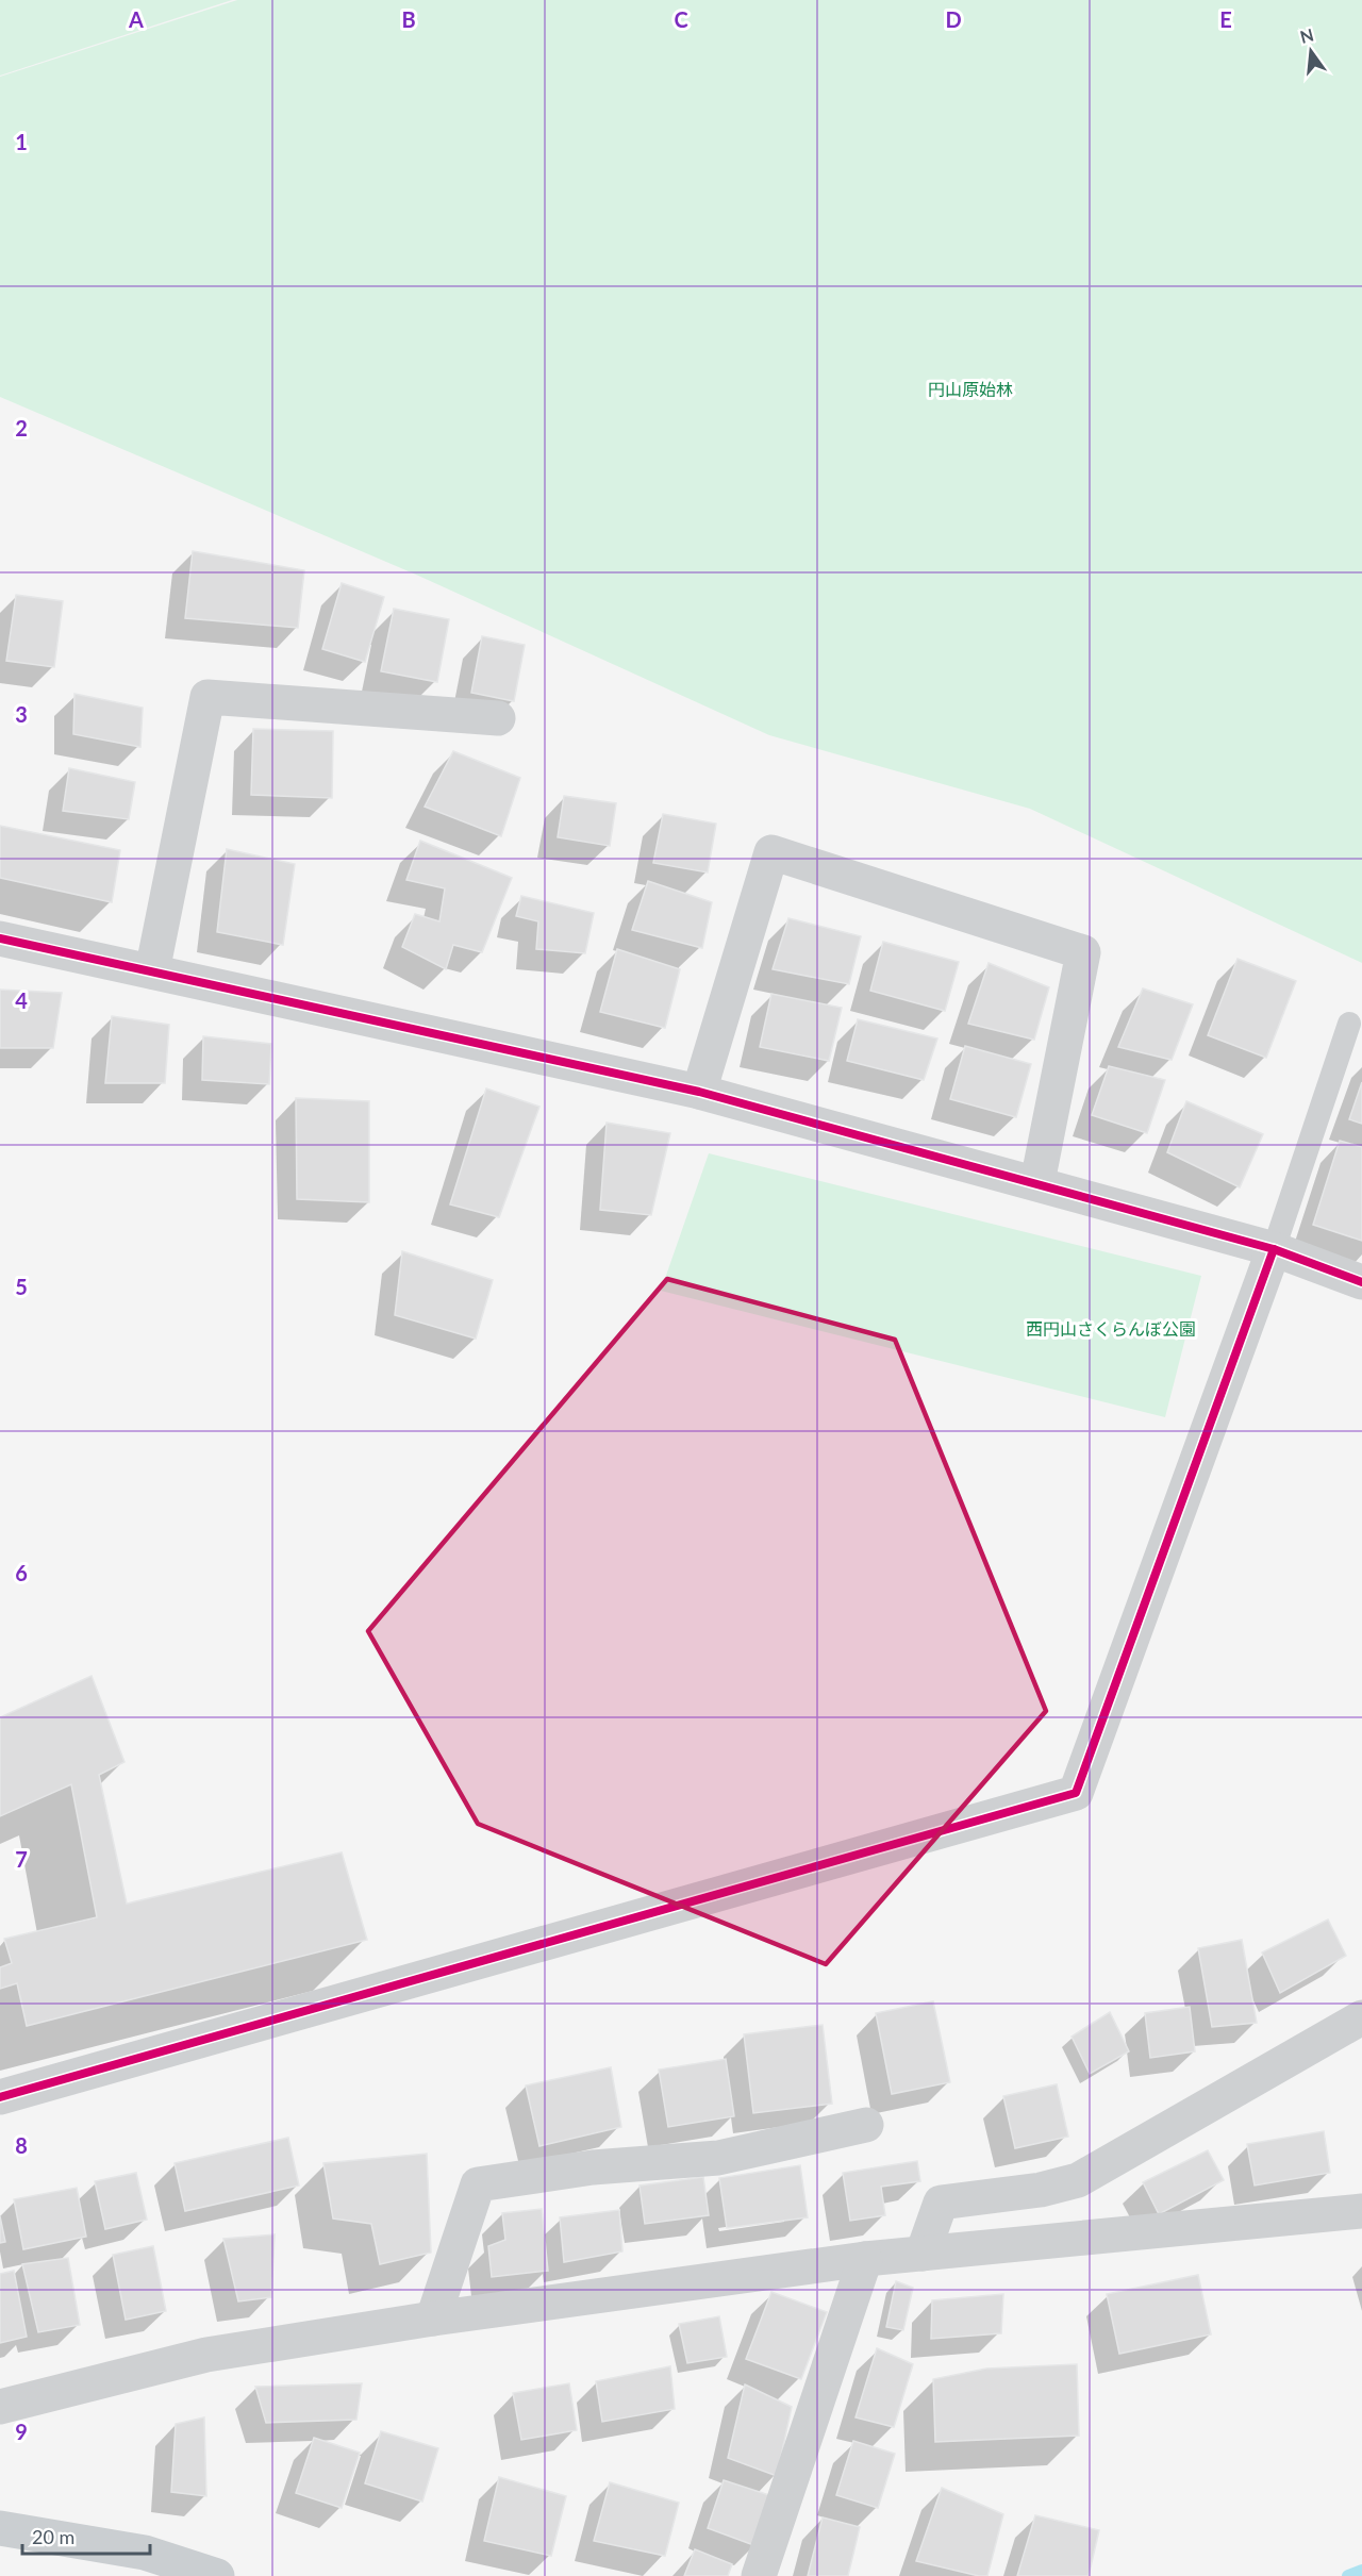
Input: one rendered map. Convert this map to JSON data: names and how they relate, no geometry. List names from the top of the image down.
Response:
{
  "parks": ["円山原始林", "西円山さくらんぼ公園"],
  "scale_bar": "20 m",
  "north": "top",
  "grid": {
    "columns": [
      "A",
      "B",
      "C",
      "D",
      "E"
    ],
    "rows": [
      "1",
      "2",
      "3",
      "4",
      "5",
      "6",
      "7",
      "8",
      "9"
    ]
  }
}
